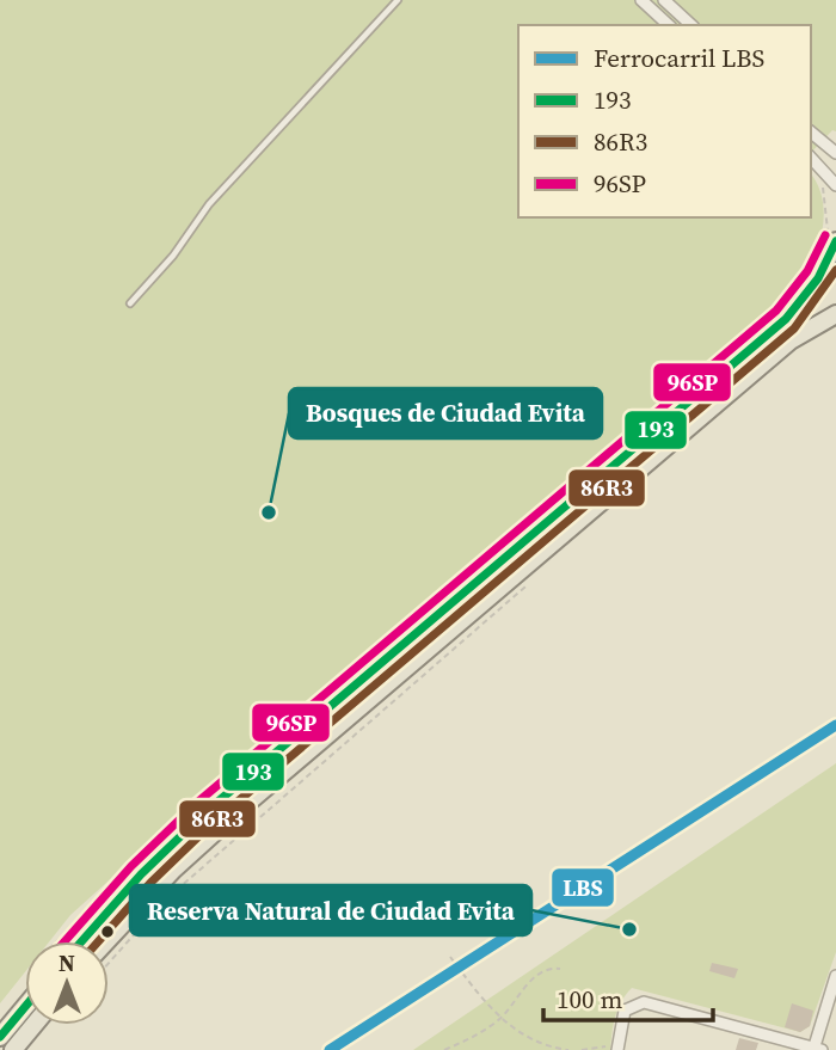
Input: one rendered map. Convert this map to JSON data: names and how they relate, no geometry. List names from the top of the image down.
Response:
{
  "places": ["Bosques de Ciudad Evita", "Reserva Natural de Ciudad Evita"],
  "lines": [
    "transit line 96SP",
    "transit line 193",
    "transit line 86R3",
    "rail line LBS"
  ],
  "legend": [
    "Ferrocarril LBS",
    "193",
    "86R3",
    "96SP"
  ],
  "scale_bar": "100 m",
  "north": "top"
}
